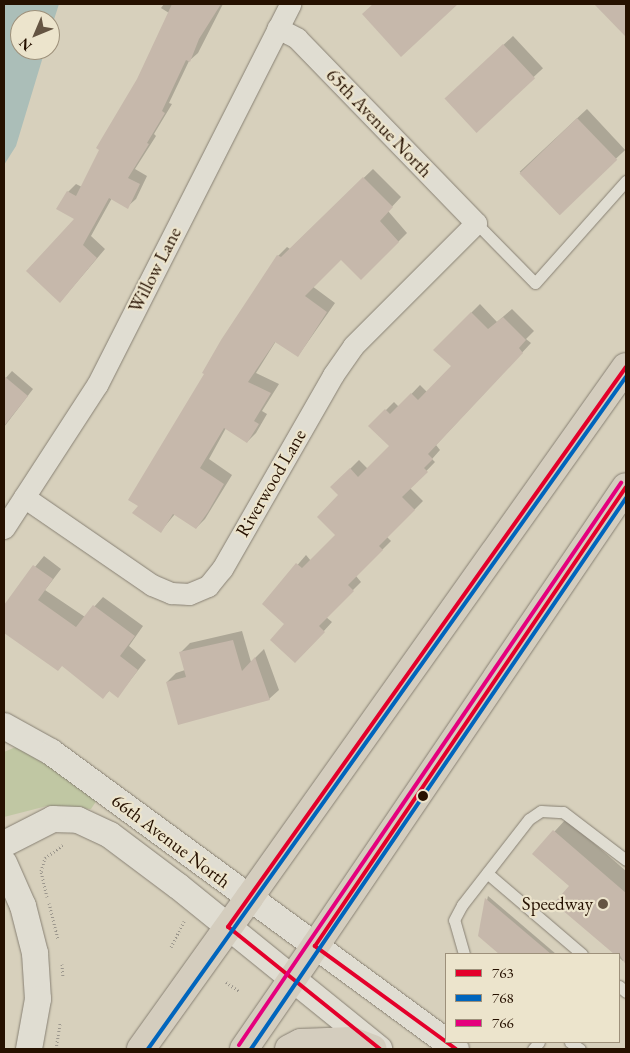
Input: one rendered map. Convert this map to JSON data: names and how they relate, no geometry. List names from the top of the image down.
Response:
{
  "streets": {
    "street": [
      "65th Avenue North",
      "Willow Lane",
      "Riverwood Lane",
      "66th Avenue North"
    ]
  },
  "crossings": [
    ["65th Avenue North", "Willow Lane"],
    ["65th Avenue North", "Riverwood Lane"],
    ["Willow Lane", "Riverwood Lane"]
  ],
  "places": ["Speedway"],
  "lines": ["transit line 763", "transit line 768", "transit line 766"],
  "legend": ["763", "768", "766"],
  "north": "bottom left"
}
